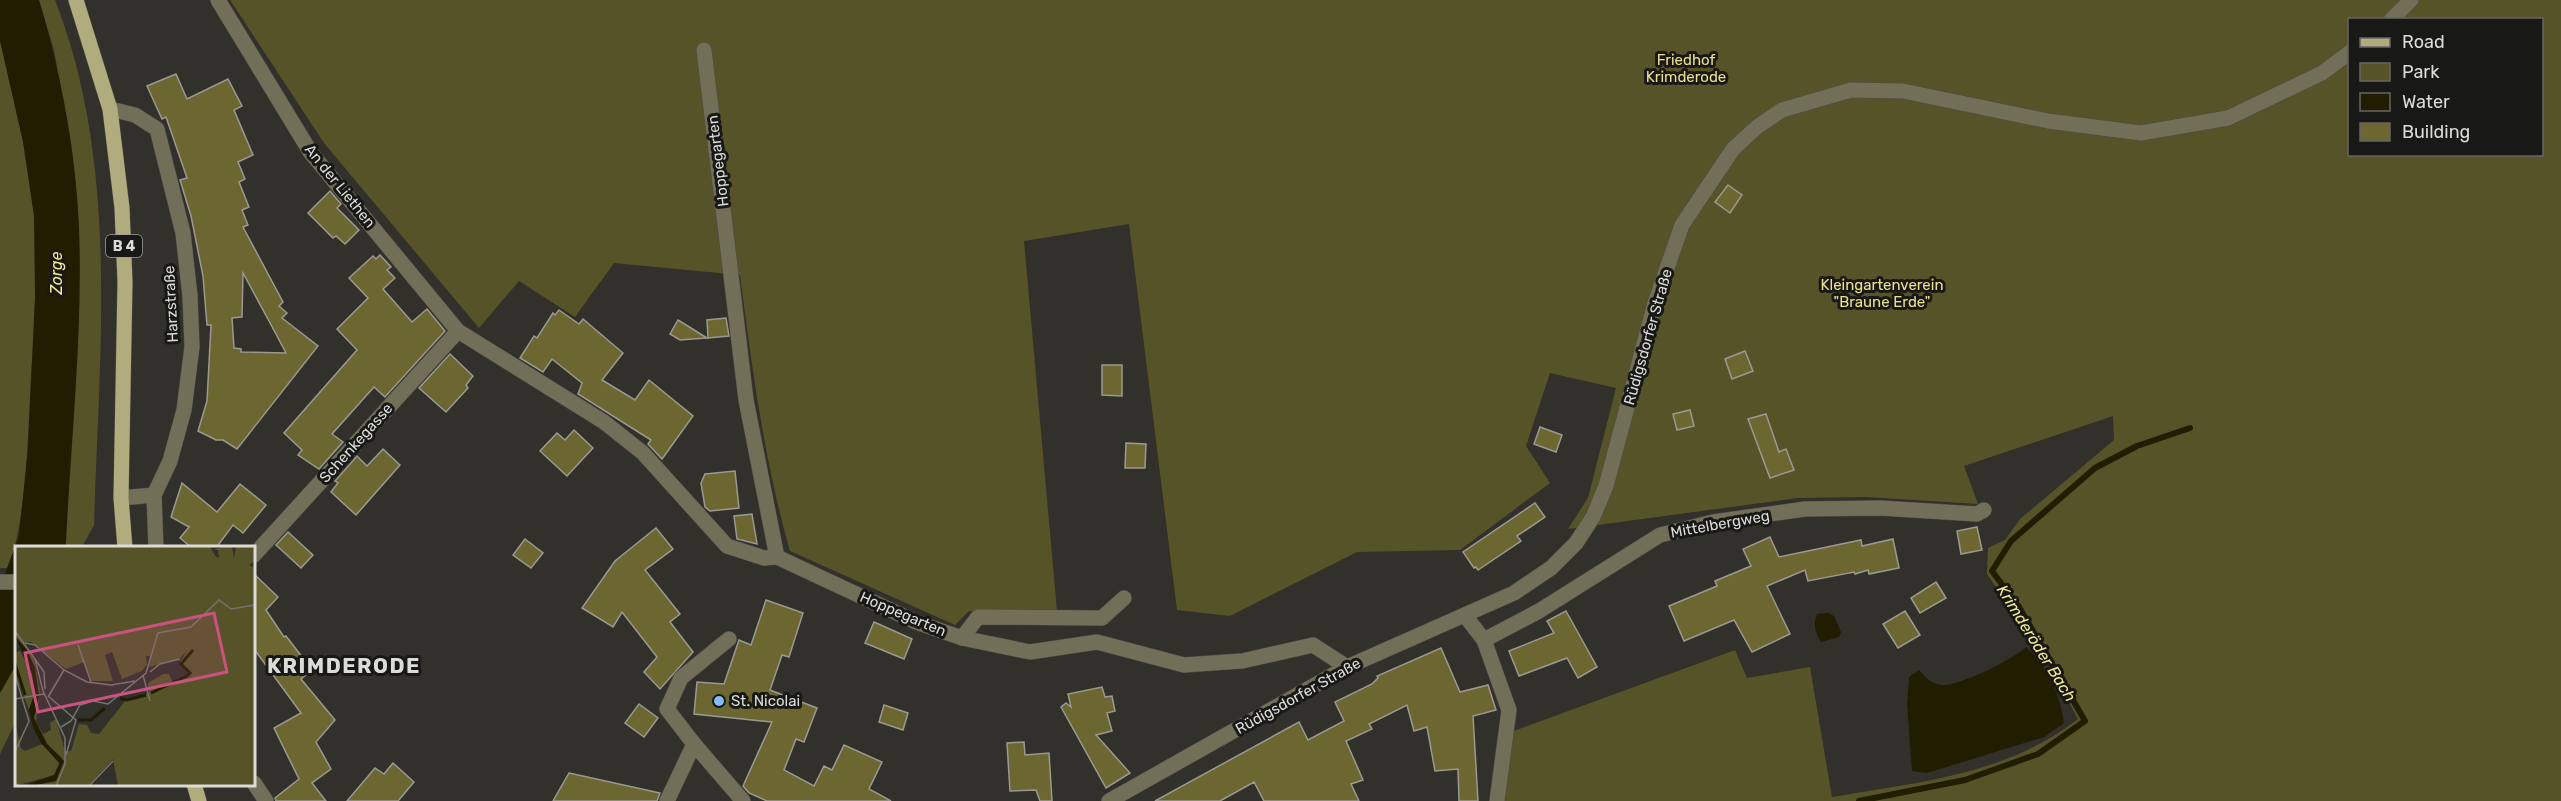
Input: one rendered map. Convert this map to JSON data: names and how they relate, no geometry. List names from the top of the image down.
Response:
{
  "streets": {
    "main road": ["B 4"],
    "street": [
      "Hoppegarten",
      "An der Liethen",
      "Harzstraße",
      "Rüdigsdorfer Straße",
      "Schenkegasse",
      "Mittelbergweg"
    ]
  },
  "crossings": [
    ["Hoppegarten", "An der Liethen"],
    ["Hoppegarten", "Rüdigsdorfer Straße"],
    ["Hoppegarten", "Schenkegasse"],
    ["An der Liethen", "Schenkegasse"],
    ["B 4", "Harzstraße"]
  ],
  "districts": ["KRIMDERODE"],
  "water": ["Zorge", "Krimderöder Bach"],
  "parks": ["Friedhof Krimderode", "Kleingartenverein \"Braune Erde\""],
  "places": ["St. Nicolai"],
  "legend": [
    "Road",
    "Park",
    "Water",
    "Building"
  ]
}
